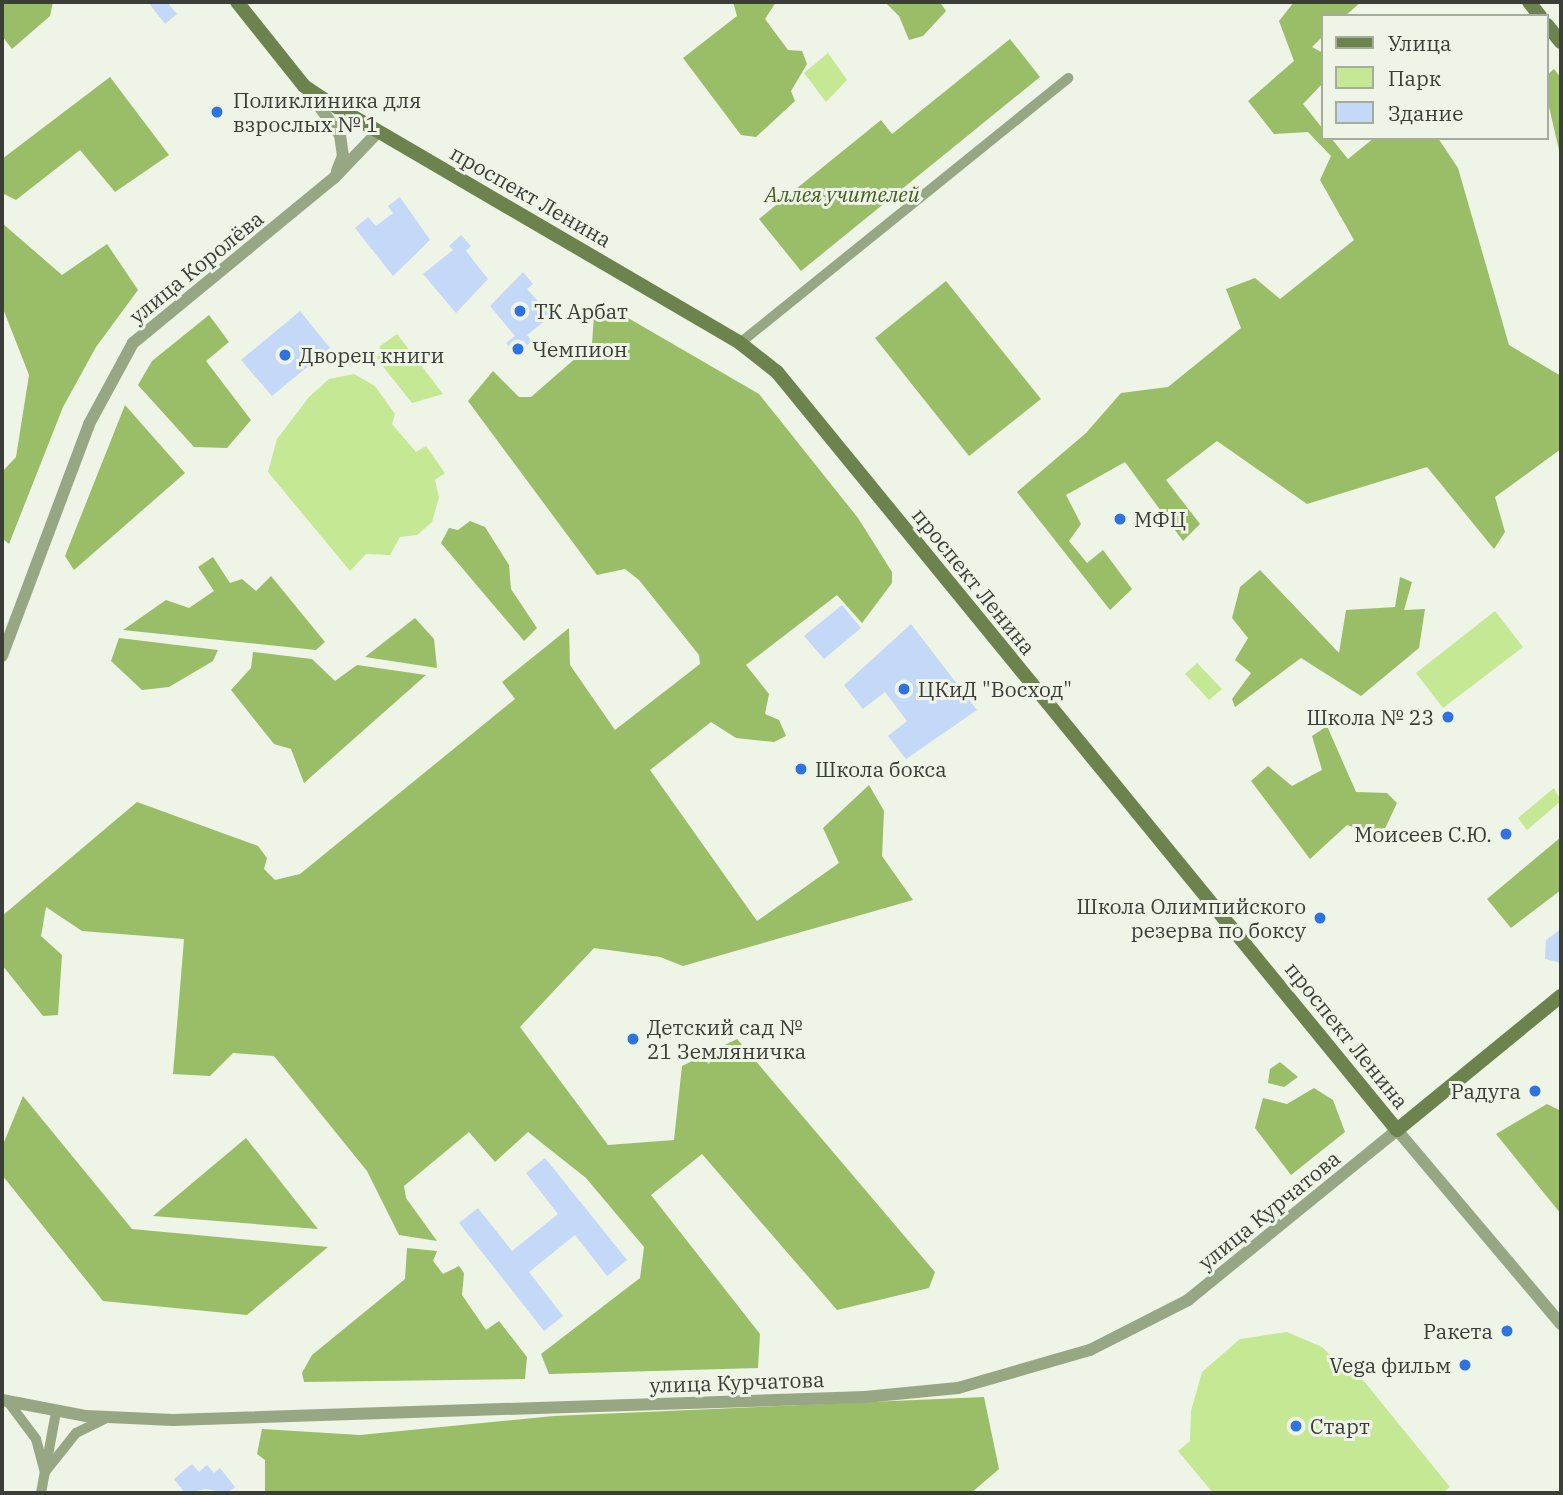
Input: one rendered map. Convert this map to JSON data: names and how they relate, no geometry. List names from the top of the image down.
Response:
{
  "streets": {
    "main road": ["проспект Ленина"],
    "street": ["улица Королёва", "улица Курчатова"]
  },
  "crossings": [
    ["проспект Ленина", "улица Королёва"],
    ["проспект Ленина", "улица Курчатова"]
  ],
  "parks": ["Аллея учителей"],
  "places": [
    "Поликлиника для взрослых № 1",
    "ТК Арбат",
    "Чемпион",
    "Дворец книги",
    "МФЦ",
    "ЦКиД \"Восход\"",
    "Школа № 23",
    "Школа бокса",
    "Моисеев С.Ю.",
    "Школа Олимпийского резерва по боксу",
    "Детский сад № 21 Земляничка",
    "Радуга",
    "Ракета",
    "Vega фильм",
    "Старт"
  ],
  "legend": ["Улица", "Парк", "Здание"]
}
